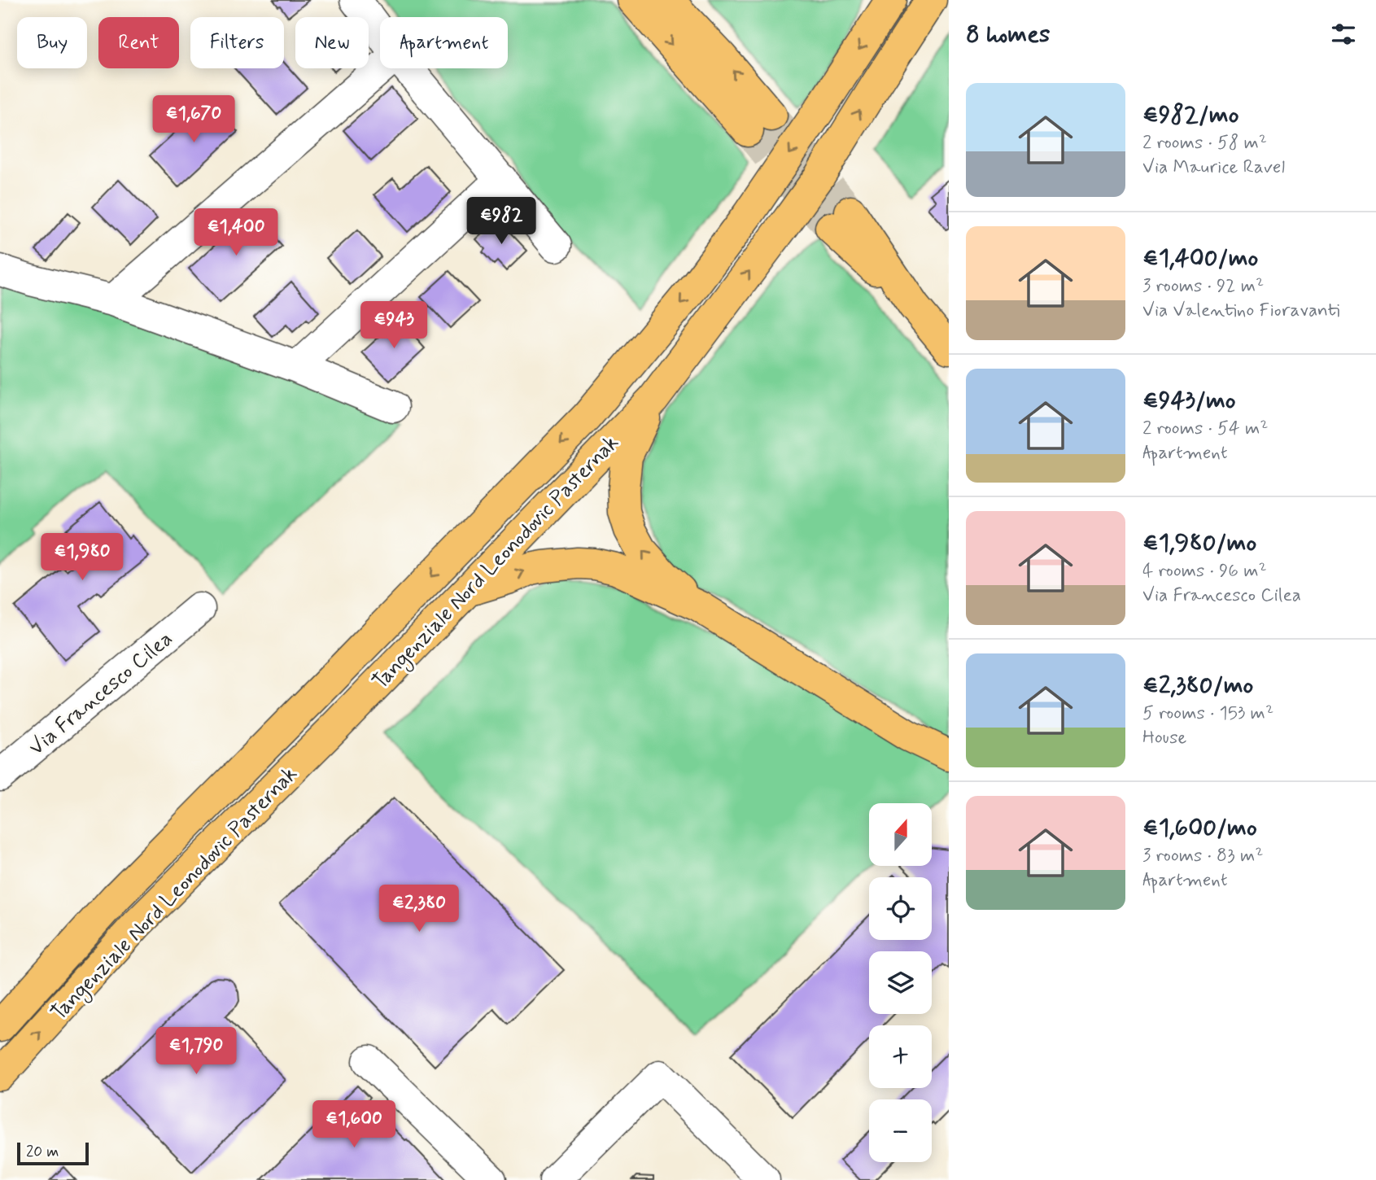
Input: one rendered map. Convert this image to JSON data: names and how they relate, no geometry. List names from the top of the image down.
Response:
{
  "streets": {
    "main road": ["Tangenziale Nord Leonodovic Pasternak"],
    "street": ["Via Francesco Cilea"]
  },
  "scale_bar": "20 m",
  "north": "top",
  "page": {
    "heading": "8 homes",
    "chip": [
      "Buy",
      "Rent",
      "Filters",
      "New",
      "Apartment"
    ],
    "list": [
      {
        "name": "€982/mo",
        "note": "2 rooms · 58 m² · Via Maurice Ravel"
      },
      {
        "name": "€1,400/mo",
        "note": "3 rooms · 92 m² · Via Valentino Fioravanti"
      },
      {
        "name": "€943/mo",
        "note": "2 rooms · 54 m² · Apartment"
      },
      {
        "name": "€1,980/mo",
        "note": "4 rooms · 96 m² · Via Francesco Cilea"
      },
      {
        "name": "€2,380/mo",
        "note": "5 rooms · 153 m² · House"
      },
      {
        "name": "€1,600/mo",
        "note": "3 rooms · 83 m² · Apartment"
      }
    ],
    "price": [
      "€1,670",
      "€982",
      "€1,400",
      "€943",
      "€1,980",
      "€2,380",
      "€1,790",
      "€1,600"
    ],
    "map_buttons": ["+", "−"],
    "scale": "20 m"
  }
}
